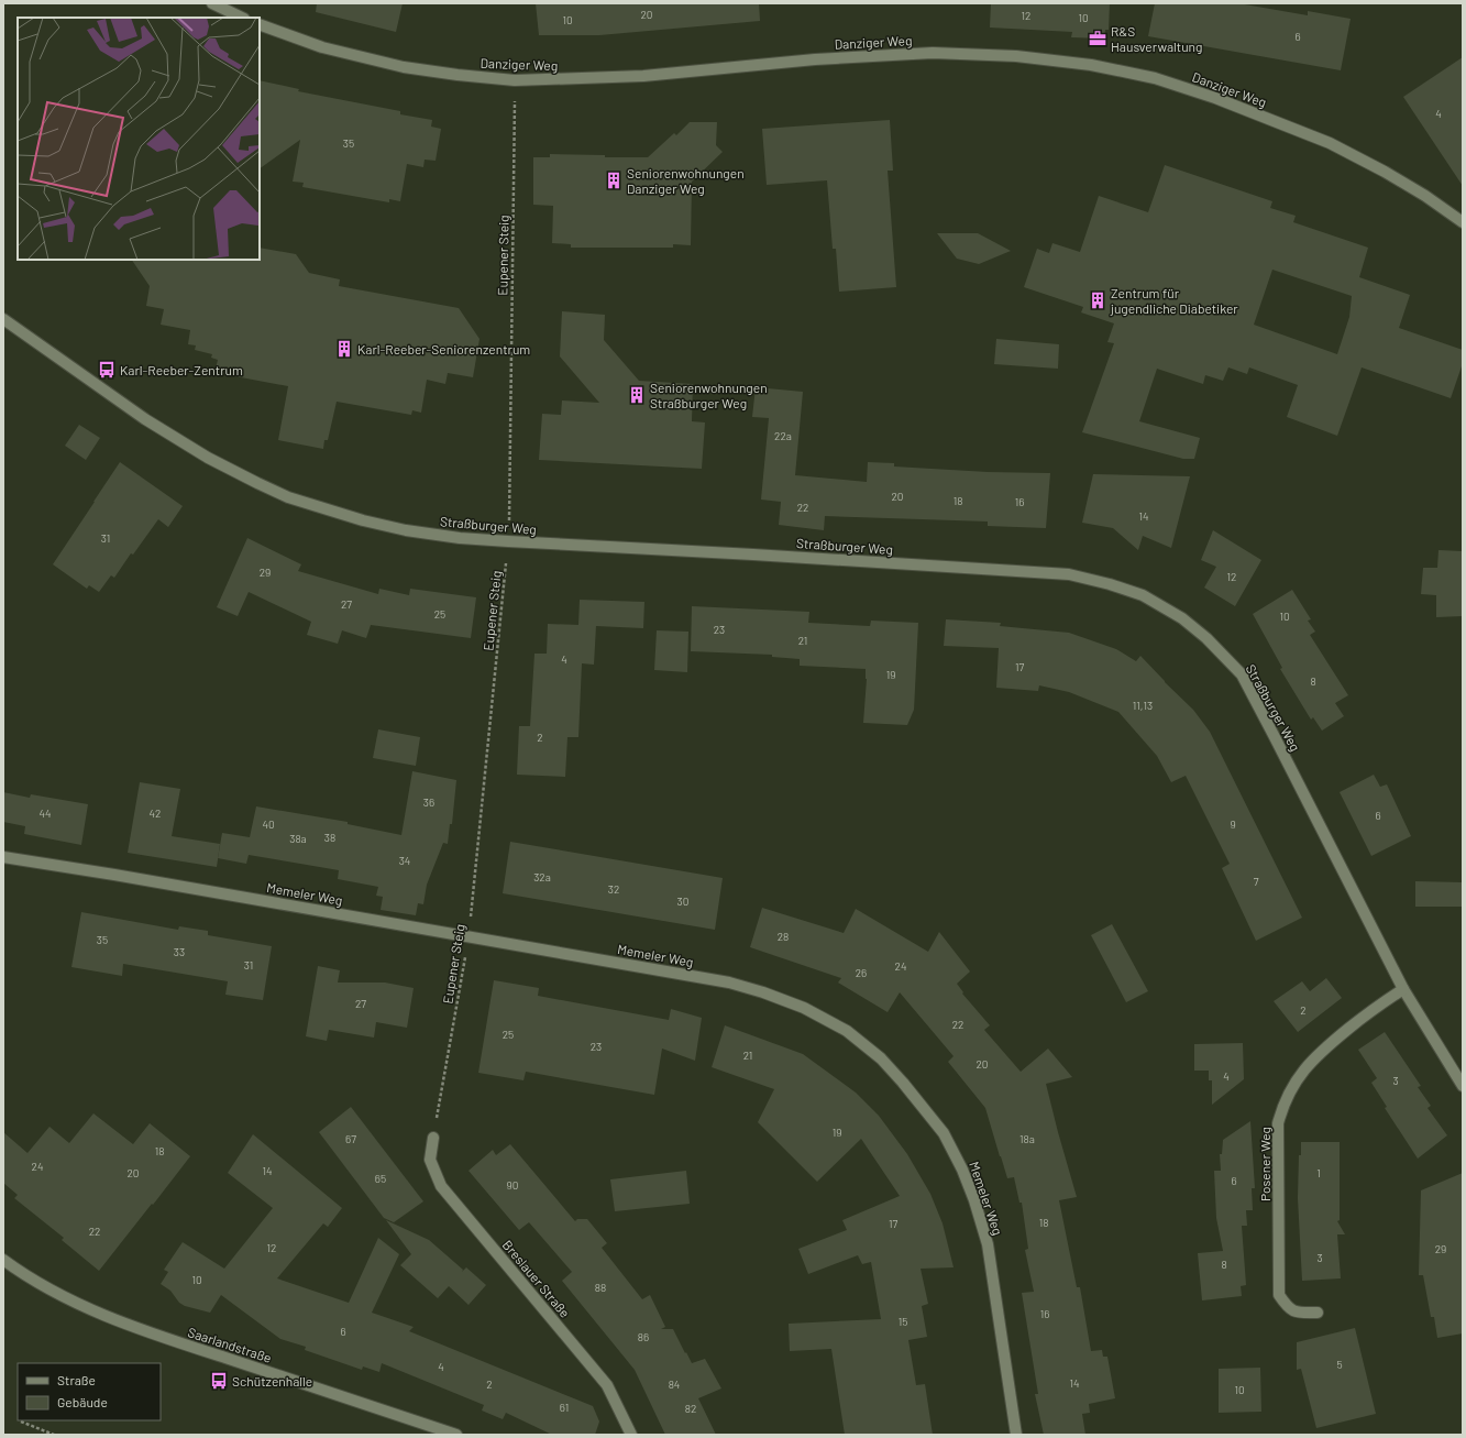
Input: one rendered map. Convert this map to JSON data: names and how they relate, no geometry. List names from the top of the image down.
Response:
{
  "streets": {
    "street": [
      "Danziger Weg",
      "Straßburger Weg",
      "Memeler Weg",
      "Posener Weg",
      "Breslauer Straße",
      "Saarlandstraße"
    ],
    "path": ["Eupener Steig"]
  },
  "crossings": [
    ["Danziger Weg", "Eupener Steig"],
    ["Eupener Steig", "Straßburger Weg"],
    ["Eupener Steig", "Memeler Weg"],
    ["Eupener Steig", "Breslauer Straße"],
    ["Straßburger Weg", "Posener Weg"]
  ],
  "places": {
    "office": ["R&S Hausverwaltung"],
    "building": [
      "Seniorenwohnungen Danziger Weg",
      "Zentrum für jugendliche Diabetiker",
      "Karl-Reeber-Seniorenzentrum",
      "Seniorenwohnungen Straßburger Weg"
    ],
    "bus stop": ["Karl-Reeber-Zentrum", "Schützenhalle"]
  },
  "house_numbers": [
    "20",
    "12",
    "10",
    "10",
    "6",
    "4",
    "35",
    "22a",
    "20",
    "18",
    "16",
    "22",
    "14",
    "31",
    "29",
    "12",
    "27",
    "25",
    "10",
    "23",
    "21",
    "4",
    "17",
    "19",
    "8",
    "11,13",
    "2",
    "36",
    "44",
    "42",
    "6",
    "40",
    "9",
    "38",
    "38a",
    "34",
    "32a",
    "7",
    "32",
    "30",
    "28",
    "35",
    "33",
    "31",
    "24",
    "26",
    "27",
    "2",
    "22",
    "25",
    "23",
    "21",
    "20",
    "4",
    "3",
    "19",
    "67",
    "18a",
    "18",
    "24",
    "14",
    "20",
    "1",
    "65",
    "6",
    "90",
    "18",
    "17",
    "22",
    "12",
    "29",
    "3",
    "8",
    "10",
    "88",
    "16",
    "15",
    "6",
    "86",
    "5",
    "4",
    "14",
    "2",
    "84",
    "10",
    "61",
    "82"
  ],
  "legend": ["Straße", "Gebäude"]
}
